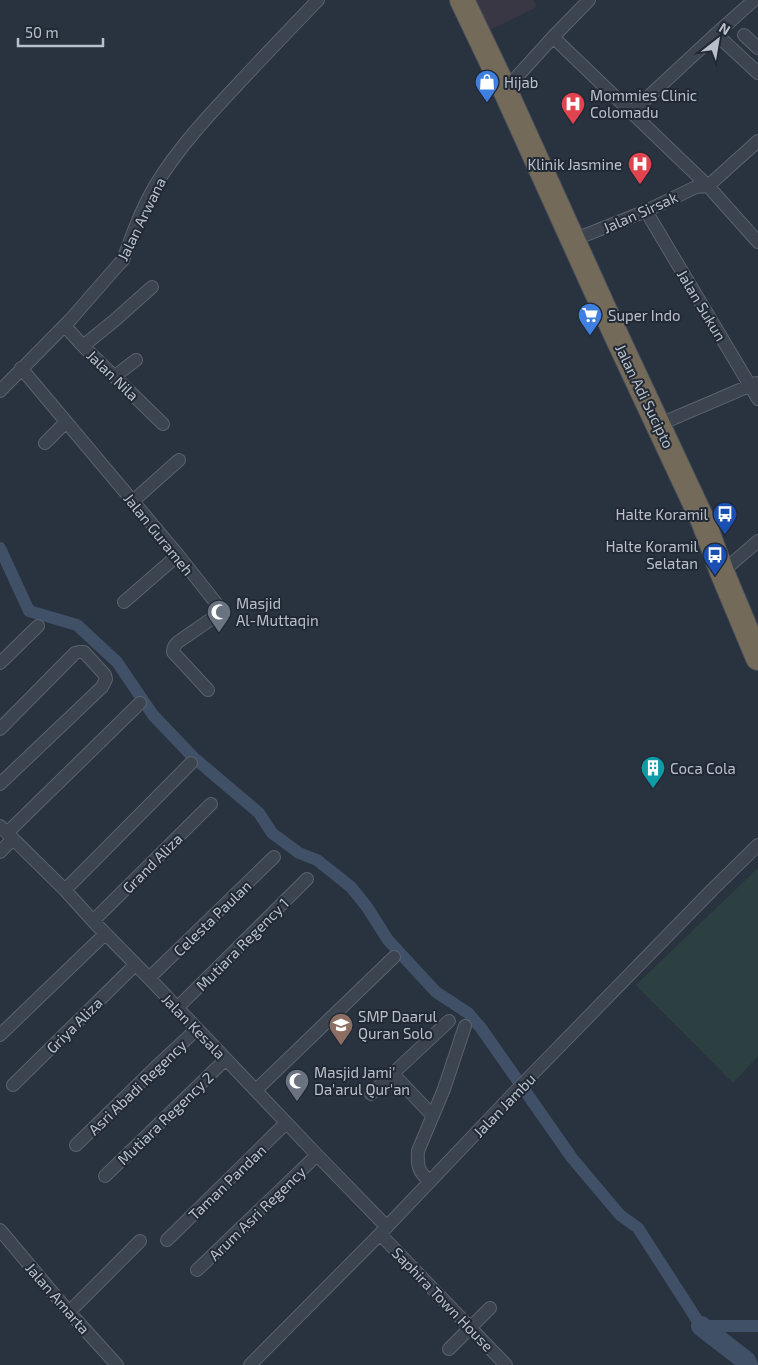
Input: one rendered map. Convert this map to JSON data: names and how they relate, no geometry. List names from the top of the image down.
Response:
{
  "streets": {
    "highway": ["Jalan Adi Sucipto"],
    "street": [
      "Jalan Sirsak",
      "Jalan Arwana",
      "Jalan Sukun",
      "Jalan Nila",
      "Jalan Gurameh",
      "Grand Aliza",
      "Celesta Paulan",
      "Mutiara Regency 1",
      "Griya Aliza",
      "Jalan Kesala",
      "Asri Abadi Regency",
      "Jalan Jambu",
      "Mutiara Regency 2",
      "Taman Pandan",
      "Arum Asri Regency",
      "Jalan Amarta",
      "Saphira Town House"
    ]
  },
  "crossings": [
    ["Jalan Sirsak", "Jalan Sukun"],
    ["Jalan Sirsak", "Jalan Adi Sucipto"],
    ["Jalan Arwana", "Jalan Nila"],
    ["Jalan Arwana", "Jalan Gurameh"],
    ["Grand Aliza", "Jalan Kesala"],
    ["Celesta Paulan", "Jalan Kesala"],
    ["Mutiara Regency 1", "Jalan Kesala"],
    ["Griya Aliza", "Jalan Kesala"],
    ["Jalan Kesala", "Asri Abadi Regency"],
    ["Jalan Kesala", "Jalan Jambu"],
    ["Jalan Kesala", "Mutiara Regency 2"],
    ["Jalan Kesala", "Taman Pandan"],
    ["Jalan Kesala", "Arum Asri Regency"],
    ["Jalan Kesala", "Saphira Town House"],
    ["Jalan Jambu", "Saphira Town House"]
  ],
  "places": {
    "shop": ["Hijab"],
    "hospital": ["Mommies Clinic Colomadu", "Klinik Jasmine"],
    "supermarket": ["Super Indo"],
    "bus stop": ["Halte Koramil", "Halte Koramil Selatan"],
    "mosque": ["Masjid Al-Muttaqin", "Masjid Jami' Da'arul Qur'an"],
    "building": ["Coca Cola"],
    "school or university": ["SMP Daarul Quran Solo"]
  },
  "scale_bar": "50 m",
  "north": "top right"
}
